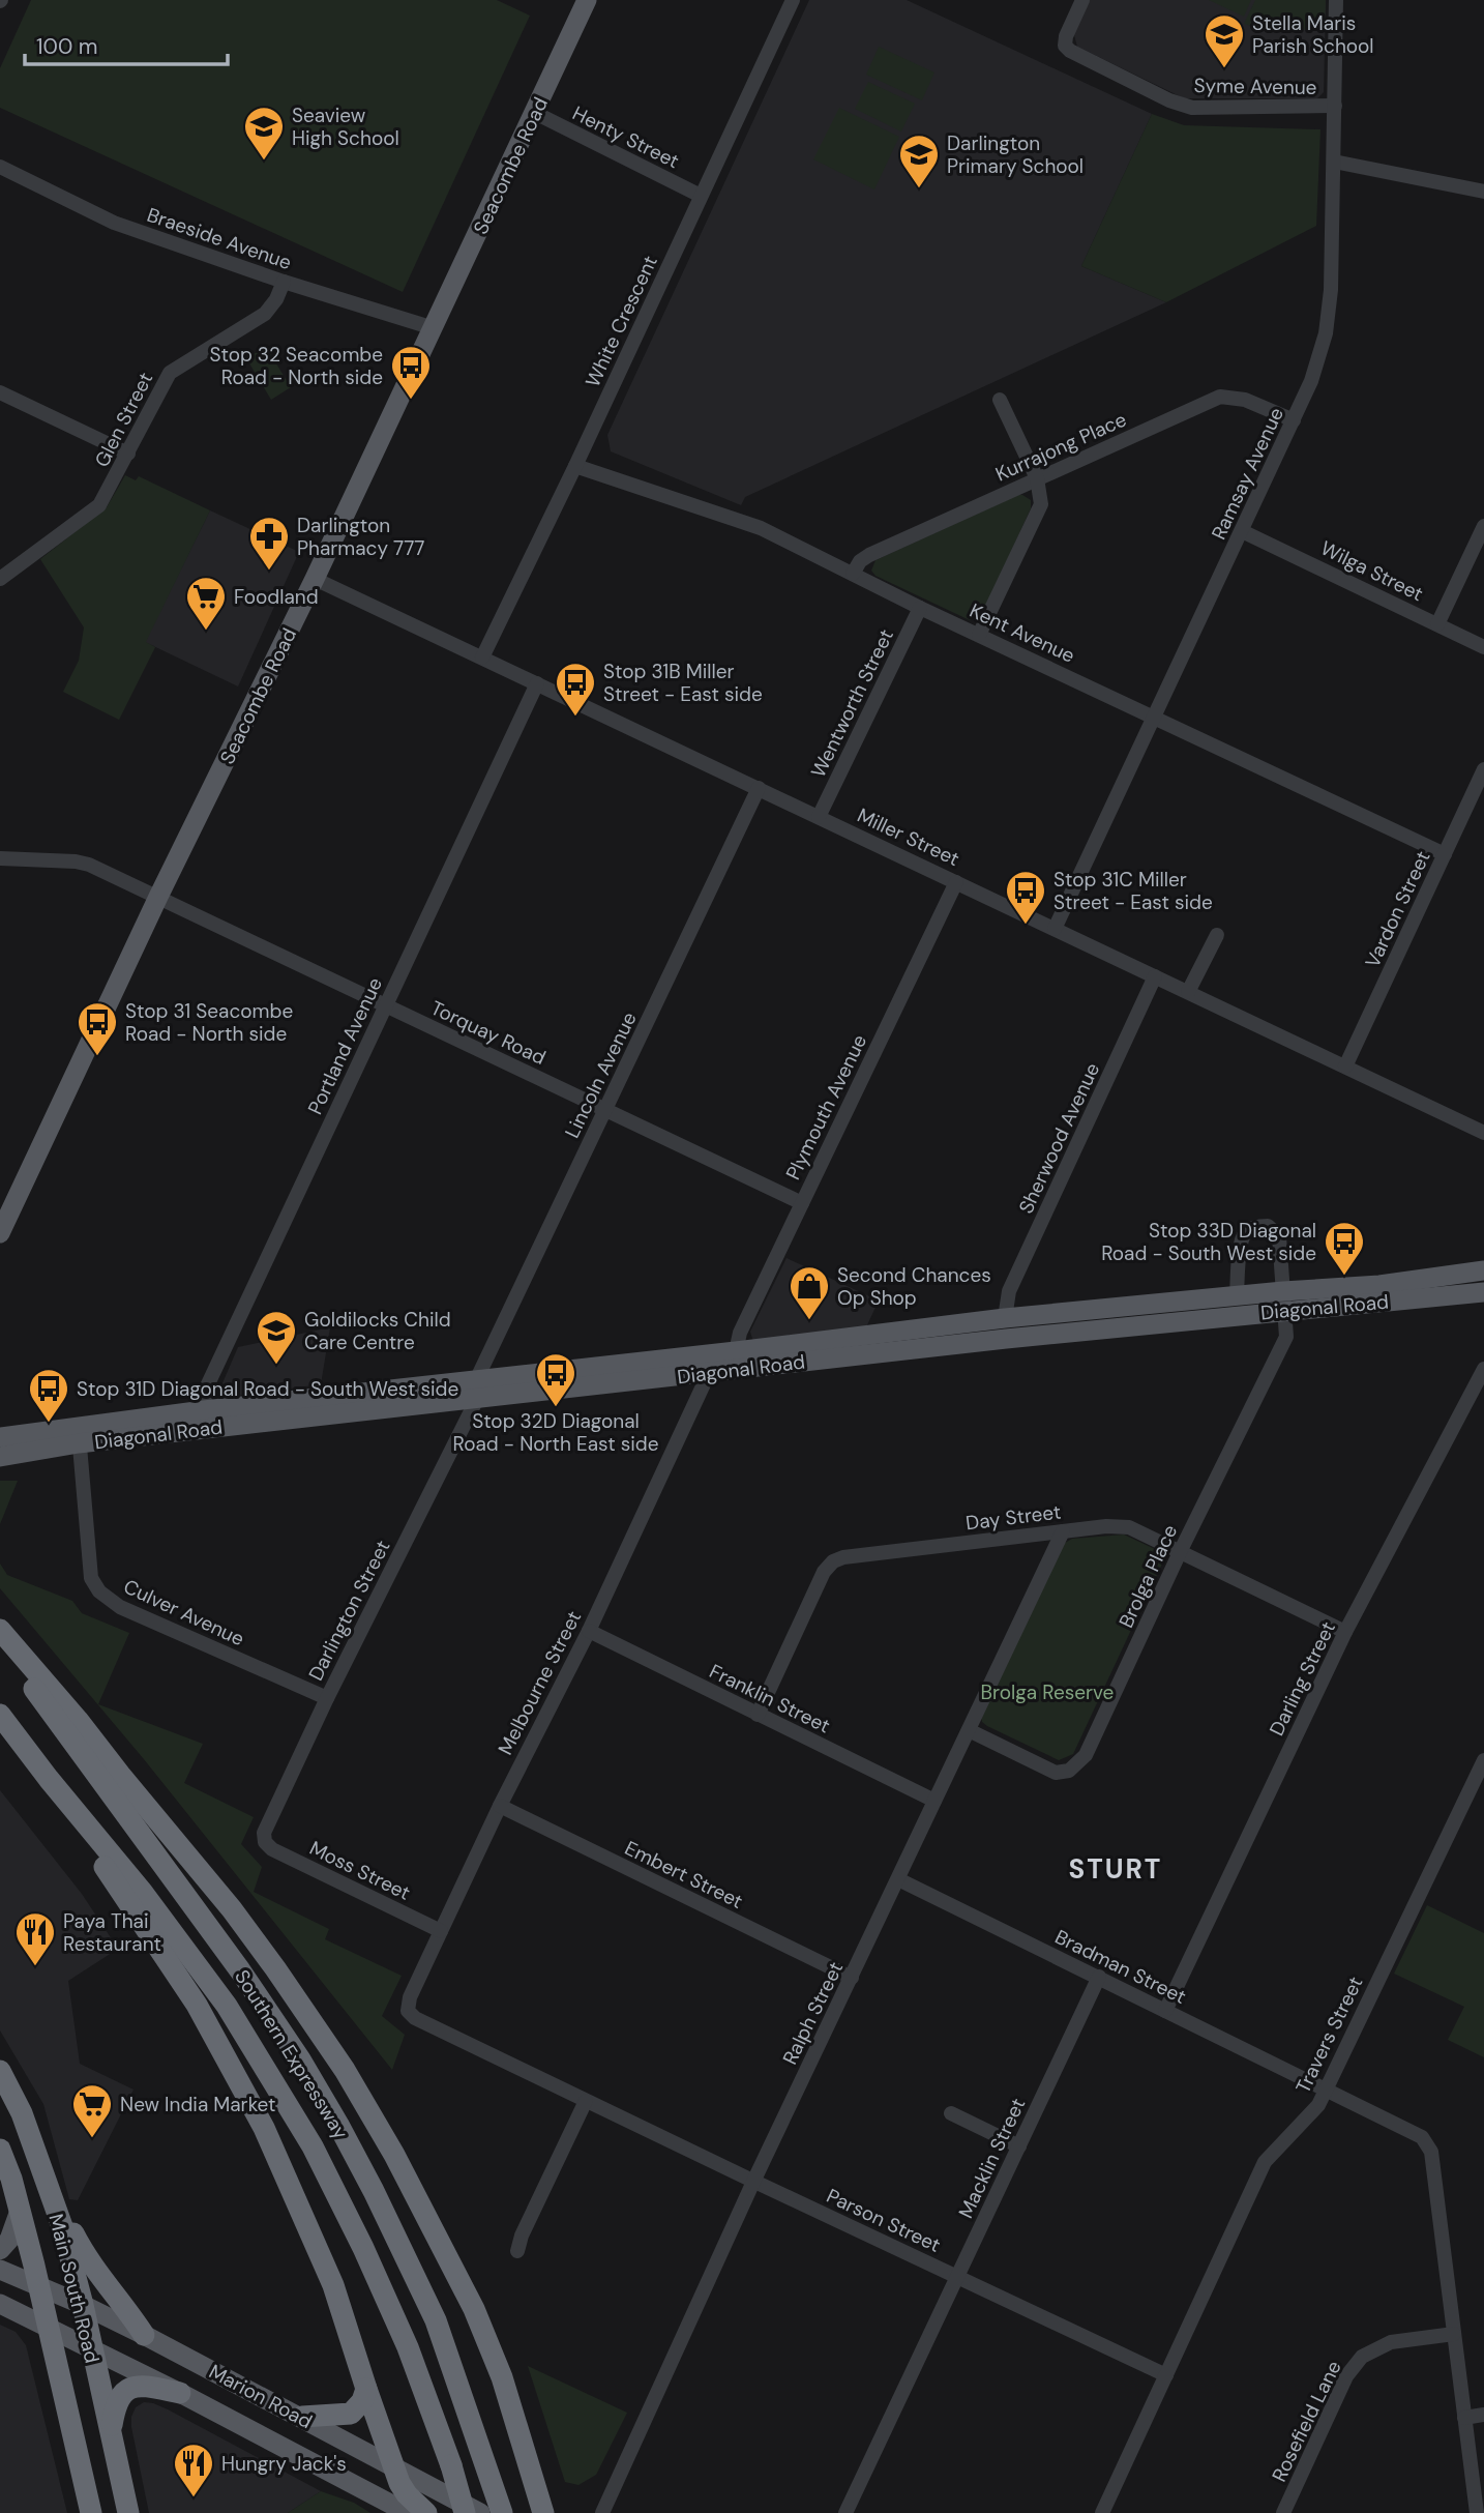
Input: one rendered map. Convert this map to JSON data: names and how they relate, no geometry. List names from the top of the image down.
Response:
{
  "streets": {
    "highway": ["Southern Expressway", "Main South Road"],
    "main road": ["Seacombe Road", "Diagonal Road", "Marion Road"],
    "street": [
      "Syme Avenue",
      "Henty Street",
      "Braeside Avenue",
      "White Crescent",
      "Glen Street",
      "Kurrajong Place",
      "Ramsay Avenue",
      "Wilga Street",
      "Kent Avenue",
      "Wentworth Street",
      "Miller Street",
      "Vardon Street",
      "Torquay Road",
      "Portland Avenue",
      "Lincoln Avenue",
      "Plymouth Avenue",
      "Sherwood Avenue",
      "Day Street",
      "Brolga Place",
      "Darlington Street",
      "Culver Avenue",
      "Darling Street",
      "Melbourne Street",
      "Franklin Street",
      "Moss Street",
      "Embert Street",
      "Bradman Street",
      "Ralph Street",
      "Travers Street",
      "Macklin Street",
      "Parson Street",
      "Rosefield Lane"
    ]
  },
  "crossings": [
    ["Syme Avenue", "Ramsay Avenue"],
    ["Henty Street", "Seacombe Road"],
    ["Henty Street", "White Crescent"],
    ["Seacombe Road", "Braeside Avenue"],
    ["Seacombe Road", "Miller Street"],
    ["Seacombe Road", "Torquay Road"],
    ["Braeside Avenue", "Glen Street"],
    ["White Crescent", "Kent Avenue"],
    ["White Crescent", "Miller Street"],
    ["Kurrajong Place", "Ramsay Avenue"],
    ["Kurrajong Place", "Kent Avenue"],
    ["Ramsay Avenue", "Wilga Street"],
    ["Ramsay Avenue", "Kent Avenue"],
    ["Ramsay Avenue", "Miller Street"],
    ["Kent Avenue", "Wentworth Street"],
    ["Kent Avenue", "Vardon Street"],
    ["Wentworth Street", "Miller Street"],
    ["Miller Street", "Vardon Street"],
    ["Miller Street", "Portland Avenue"],
    ["Miller Street", "Lincoln Avenue"],
    ["Miller Street", "Plymouth Avenue"],
    ["Miller Street", "Sherwood Avenue"],
    ["Torquay Road", "Portland Avenue"],
    ["Torquay Road", "Lincoln Avenue"],
    ["Torquay Road", "Plymouth Avenue"],
    ["Portland Avenue", "Diagonal Road"],
    ["Lincoln Avenue", "Diagonal Road"],
    ["Lincoln Avenue", "Darlington Street"],
    ["Plymouth Avenue", "Diagonal Road"],
    ["Sherwood Avenue", "Diagonal Road"],
    ["Diagonal Road", "Brolga Place"],
    ["Diagonal Road", "Darlington Street"],
    ["Diagonal Road", "Culver Avenue"],
    ["Diagonal Road", "Melbourne Street"],
    ["Day Street", "Brolga Place"],
    ["Day Street", "Darling Street"],
    ["Day Street", "Franklin Street"],
    ["Day Street", "Ralph Street"],
    ["Brolga Place", "Ralph Street"],
    ["Darlington Street", "Culver Avenue"],
    ["Darlington Street", "Moss Street"],
    ["Darling Street", "Bradman Street"],
    ["Melbourne Street", "Franklin Street"],
    ["Melbourne Street", "Moss Street"],
    ["Melbourne Street", "Embert Street"],
    ["Melbourne Street", "Parson Street"],
    ["Franklin Street", "Ralph Street"],
    ["Embert Street", "Ralph Street"],
    ["Bradman Street", "Ralph Street"],
    ["Bradman Street", "Travers Street"],
    ["Bradman Street", "Macklin Street"],
    ["Bradman Street", "Rosefield Lane"],
    ["Ralph Street", "Parson Street"],
    ["Travers Street", "Parson Street"],
    ["Macklin Street", "Parson Street"],
    ["Main South Road", "Marion Road"]
  ],
  "districts": ["STURT"],
  "parks": ["Brolga Reserve"],
  "places": {
    "school or university": [
      "Stella Maris Parish School",
      "Seaview High School",
      "Darlington Primary School",
      "Goldilocks Child Care Centre"
    ],
    "bus stop": [
      "Stop 32 Seacombe Road - North side",
      "Stop 31B Miller Street - East side",
      "Stop 31C Miller Street - East side",
      "Stop 31 Seacombe Road - North side",
      "Stop 33D Diagonal Road - South West side",
      "Stop 32D Diagonal Road - North East side",
      "Stop 31D Diagonal Road - South West side"
    ],
    "pharmacy": ["Darlington Pharmacy 777"],
    "supermarket": ["Foodland", "New India Market"],
    "shop": ["Second Chances Op Shop"],
    "restaurant": ["Paya Thai Restaurant", "Hungry Jack's"]
  },
  "scale_bar": "100 m"
}
